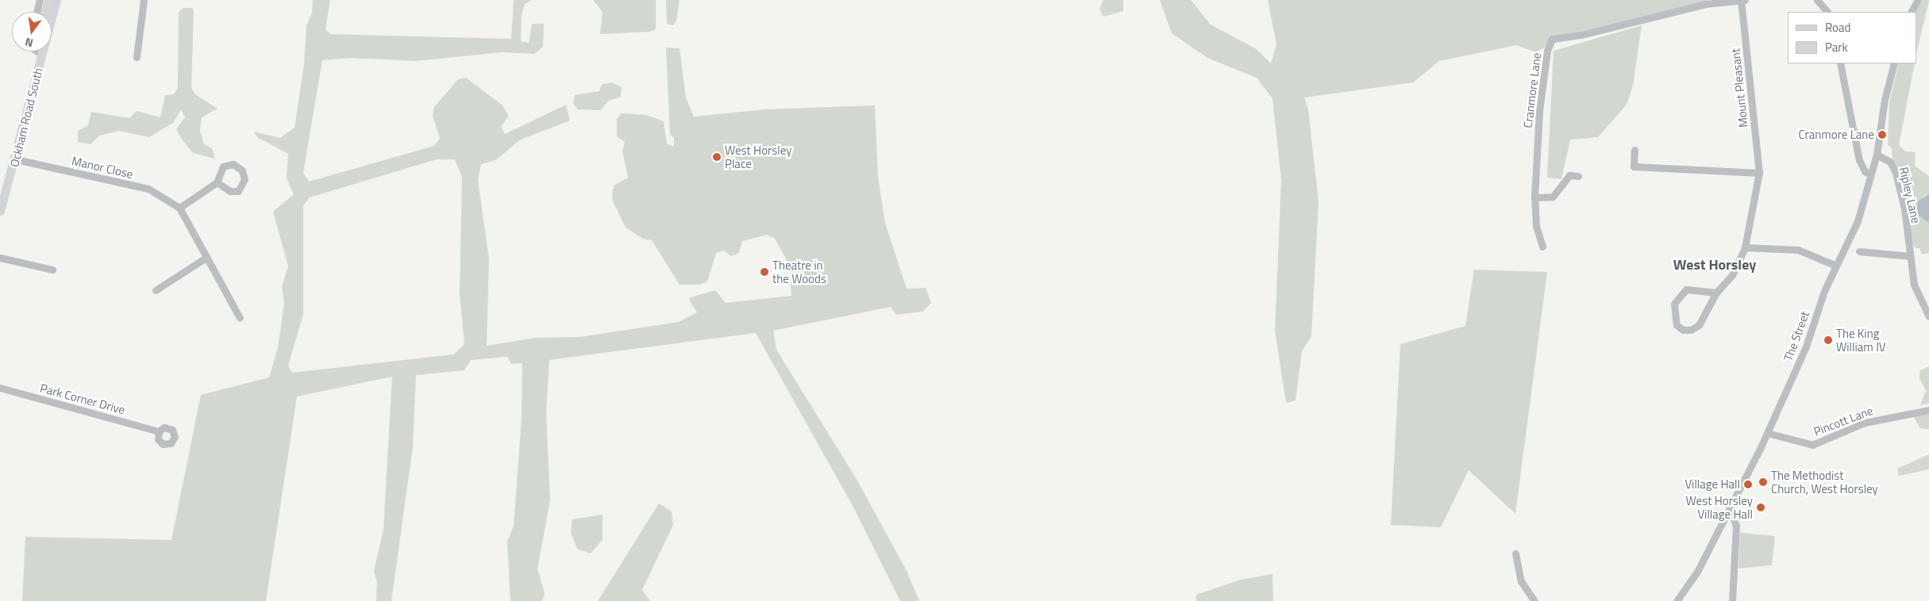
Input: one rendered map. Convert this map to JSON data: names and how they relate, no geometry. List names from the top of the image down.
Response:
{
  "streets": {
    "main road": ["Ockham Road South"],
    "street": [
      "Mount Pleasant",
      "Cranmore Lane",
      "Manor Close",
      "Ripley Lane",
      "The Street",
      "Park Corner Drive",
      "Pincott Lane"
    ]
  },
  "crossings": [
    ["Mount Pleasant", "Cranmore Lane"],
    ["Ockham Road South", "Manor Close"],
    ["Ripley Lane", "The Street"],
    ["The Street", "Pincott Lane"]
  ],
  "districts": ["West Horsley"],
  "places": [
    "Cranmore Lane",
    "West Horsley Place",
    "Theatre in the Woods",
    "The King William IV",
    "The Methodist Church, West Horsley",
    "Village Hall",
    "West Horsley Village Hall"
  ],
  "legend": ["Road", "Park"],
  "north": "bottom"
}
